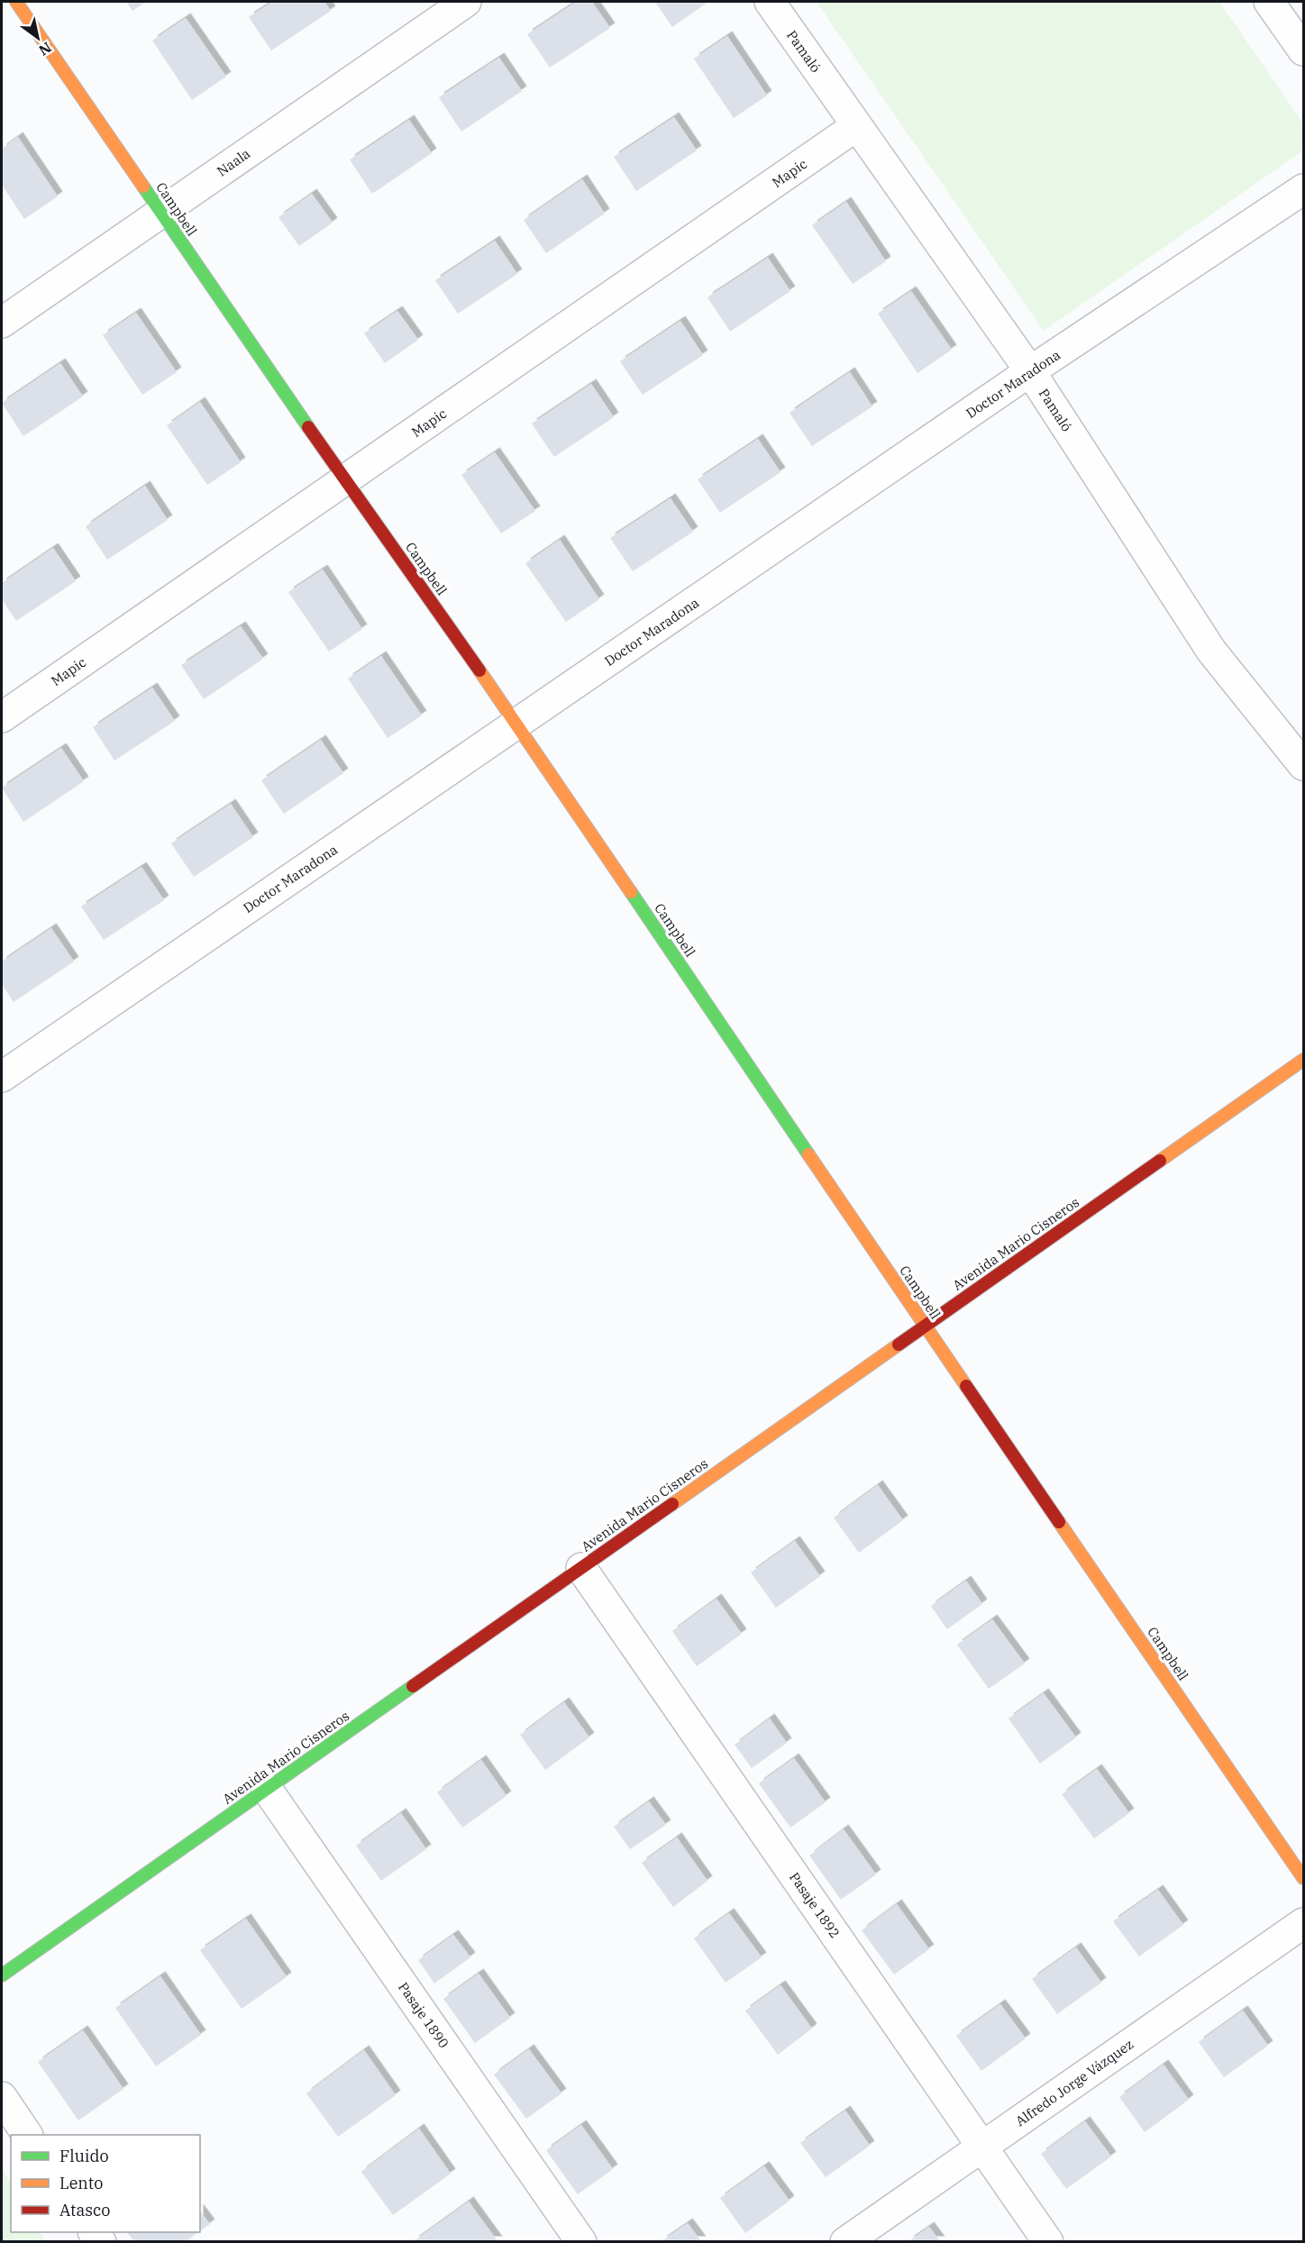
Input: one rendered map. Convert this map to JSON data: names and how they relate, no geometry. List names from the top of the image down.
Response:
{
  "streets": {
    "street": [
      "Pamaló",
      "Naala",
      "Mapic",
      "Campbell",
      "Doctor Maradona",
      "Avenida Mario Cisneros",
      "Pasaje 1892",
      "Pasaje 1890",
      "Alfredo Jorge Vázquez"
    ]
  },
  "crossings": [
    ["Pamaló", "Mapic"],
    ["Pamaló", "Doctor Maradona"],
    ["Naala", "Campbell"],
    ["Mapic", "Campbell"],
    ["Campbell", "Doctor Maradona"],
    ["Campbell", "Avenida Mario Cisneros"],
    ["Avenida Mario Cisneros", "Pasaje 1892"],
    ["Avenida Mario Cisneros", "Pasaje 1890"],
    ["Pasaje 1892", "Alfredo Jorge Vázquez"]
  ],
  "legend": ["Fluido", "Lento", "Atasco"],
  "north": "bottom right"
}
